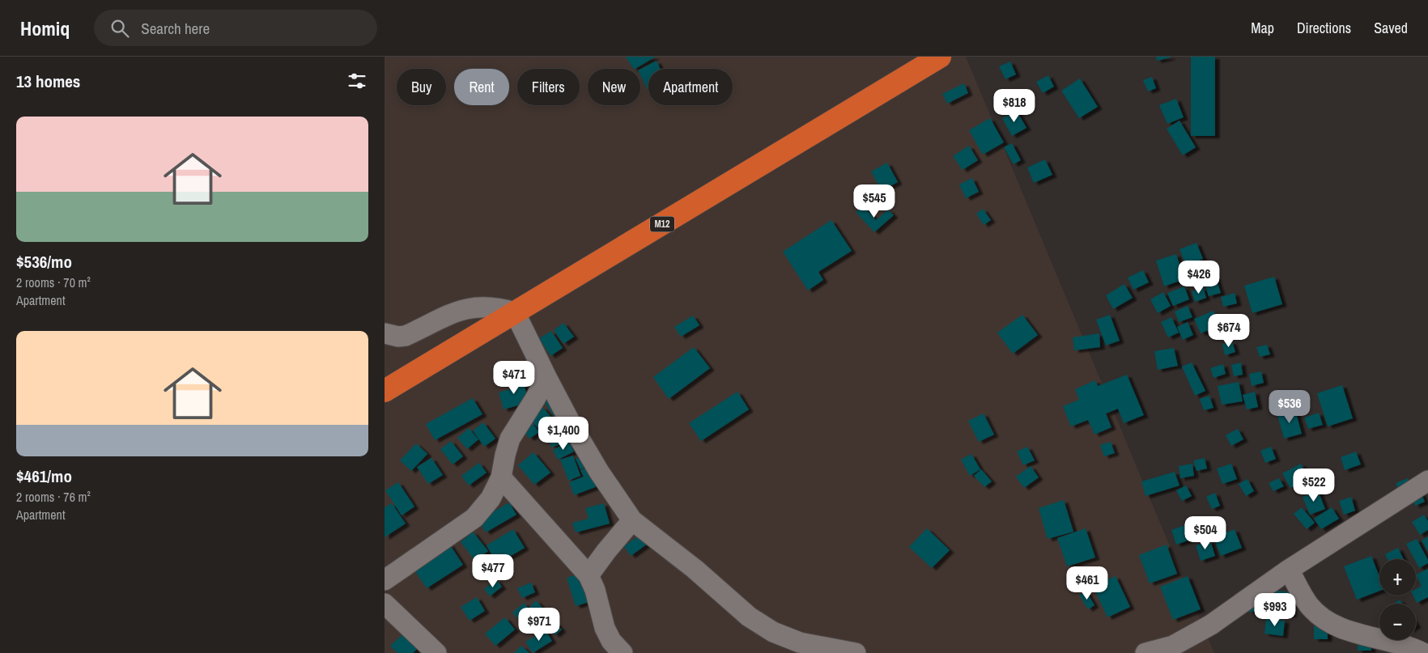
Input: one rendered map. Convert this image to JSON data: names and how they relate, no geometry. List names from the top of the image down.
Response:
{
  "streets": {
    "highway": ["M12"]
  },
  "page": {
    "header": "Homiq",
    "search": "Search here",
    "nav": ["Map", "Directions", "Saved"],
    "heading": "13 homes",
    "chip": [
      "Buy",
      "Rent",
      "Filters",
      "New",
      "Apartment"
    ],
    "price": [
      "$818",
      "$545",
      "$426",
      "$674",
      "$471",
      "$536",
      "$1,400",
      "$522",
      "$504",
      "$477",
      "$461",
      "$993",
      "$971"
    ],
    "list": [
      {
        "name": "$536/mo",
        "note": "2 rooms · 70 m² · Apartment"
      },
      {
        "name": "$461/mo",
        "note": "2 rooms · 76 m² · Apartment"
      }
    ],
    "map_buttons": ["+", "−"]
  }
}
